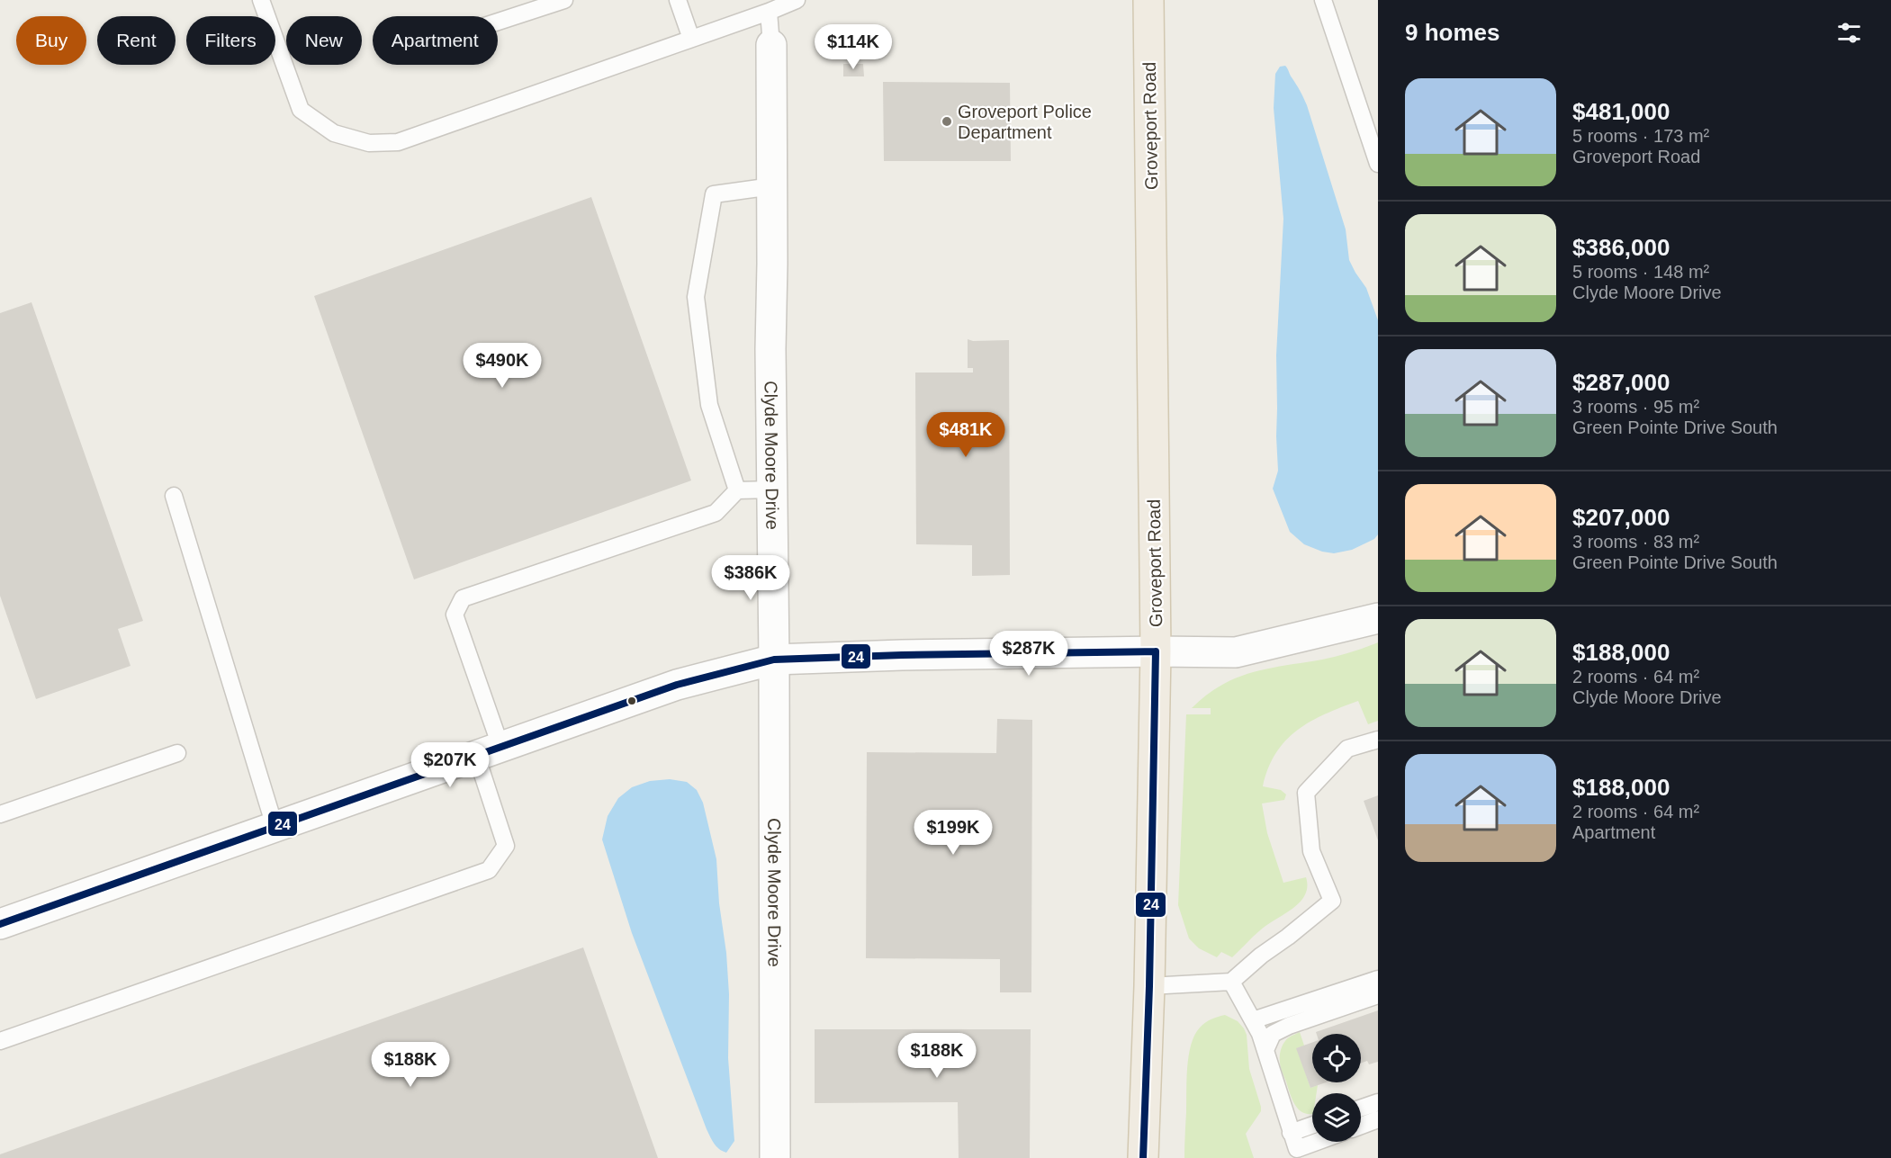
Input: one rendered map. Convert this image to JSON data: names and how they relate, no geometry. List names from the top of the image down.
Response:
{
  "streets": {
    "main road": ["Groveport Road"],
    "street": ["Clyde Moore Drive"]
  },
  "places": ["Groveport Police Department"],
  "lines": ["transit line 24"],
  "page": {
    "heading": "9 homes",
    "chip": [
      "Buy",
      "Rent",
      "Filters",
      "New",
      "Apartment"
    ],
    "price": [
      "$114K",
      "$490K",
      "$481K",
      "$386K",
      "$287K",
      "$207K",
      "$199K",
      "$188K",
      "$188K"
    ],
    "list": [
      {
        "name": "$481,000",
        "note": "5 rooms · 173 m² · Groveport Road"
      },
      {
        "name": "$386,000",
        "note": "5 rooms · 148 m² · Clyde Moore Drive"
      },
      {
        "name": "$287,000",
        "note": "3 rooms · 95 m² · Green Pointe Drive South"
      },
      {
        "name": "$207,000",
        "note": "3 rooms · 83 m² · Green Pointe Drive South"
      },
      {
        "name": "$188,000",
        "note": "2 rooms · 64 m² · Clyde Moore Drive"
      },
      {
        "name": "$188,000",
        "note": "2 rooms · 64 m² · Apartment"
      }
    ]
  }
}
